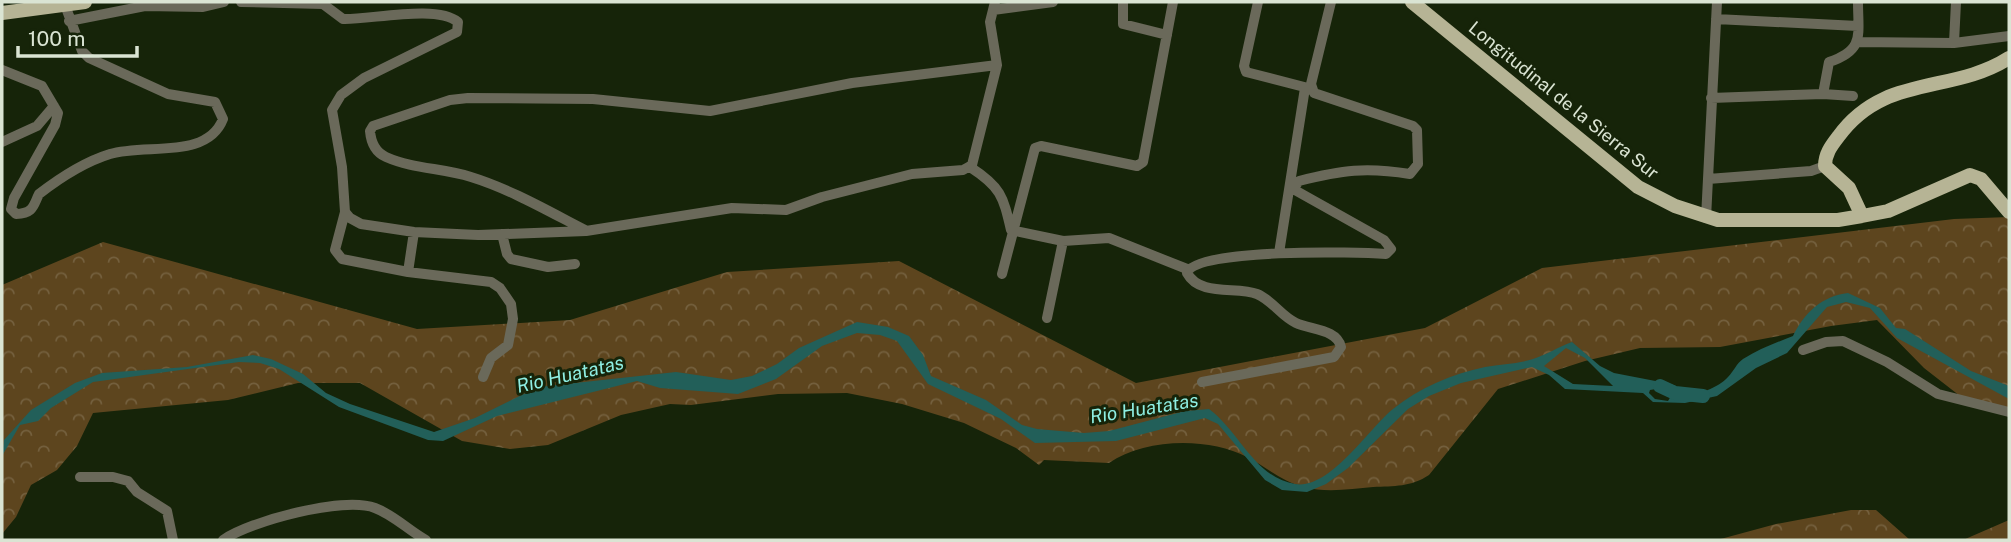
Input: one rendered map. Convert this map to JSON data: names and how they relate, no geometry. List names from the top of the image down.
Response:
{
  "streets": {
    "main road": ["Longitudinal de la Sierra Sur"]
  },
  "water": ["Rio Huatatas"],
  "scale_bar": "100 m"
}
